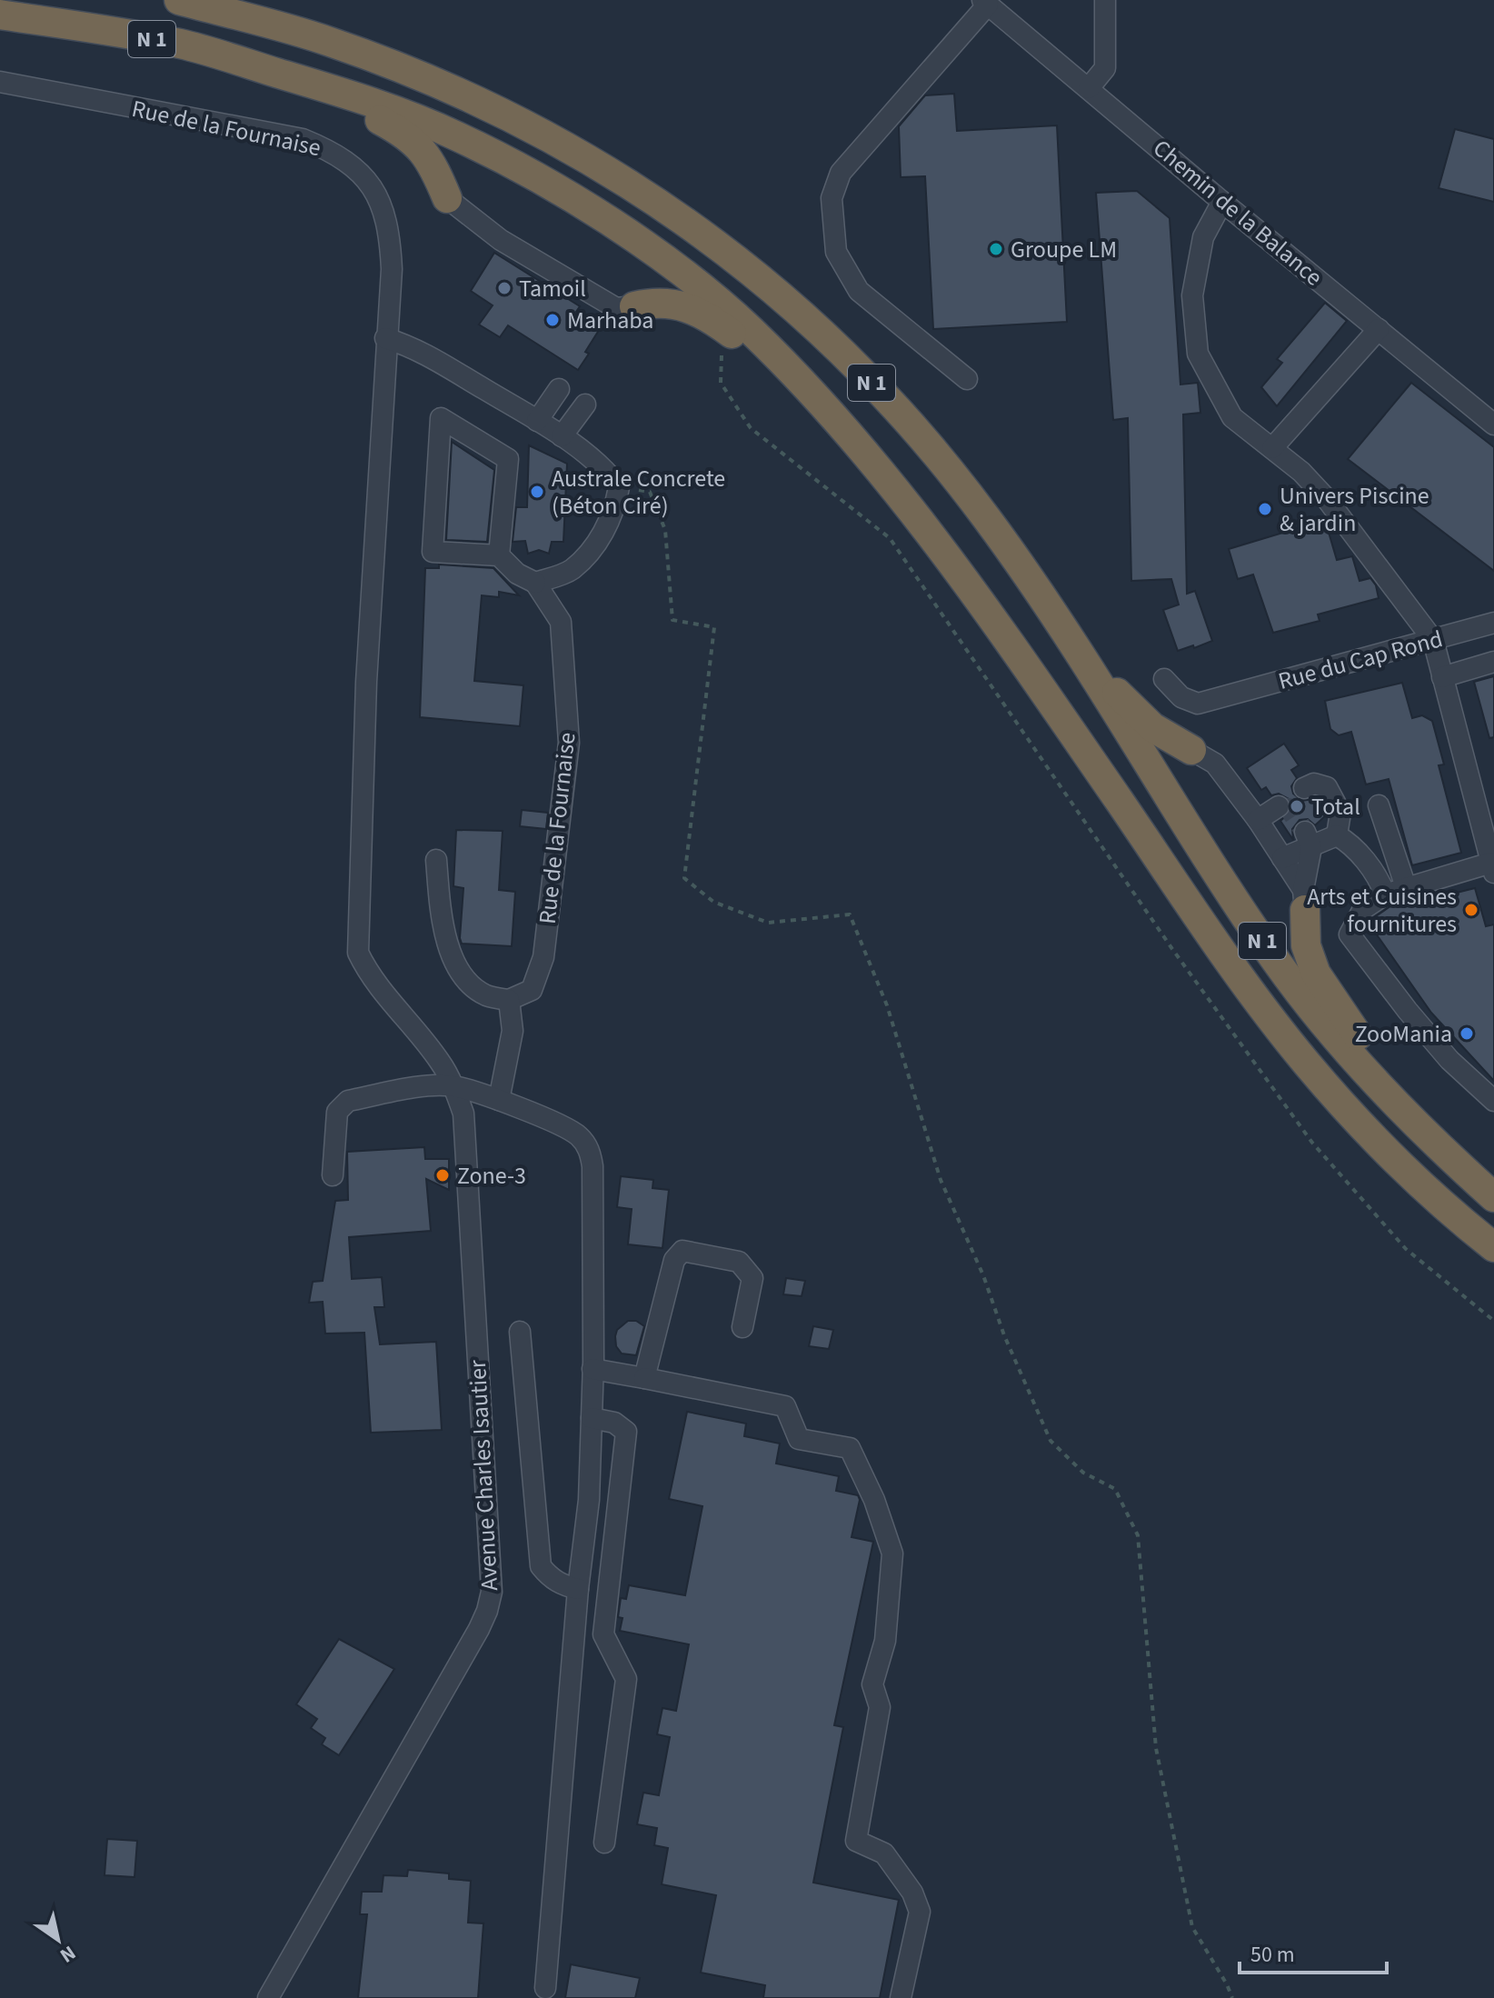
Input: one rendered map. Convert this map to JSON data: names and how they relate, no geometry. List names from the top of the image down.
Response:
{
  "streets": {
    "highway": ["N 1"],
    "street": [
      "Rue de la Fournaise",
      "Chemin de la Balance",
      "Rue du Cap Rond",
      "Avenue Charles Isautier"
    ]
  },
  "crossings": [
    ["Rue de la Fournaise", "Avenue Charles Isautier"]
  ],
  "places": [
    "Groupe LM",
    "Tamoil",
    "Marhaba",
    "Australe Concrete (Béton Ciré)",
    "Univers Piscine & jardin",
    "Total",
    "Arts et Cuisines fournitures",
    "ZooMania",
    "Zone-3"
  ],
  "scale_bar": "50 m",
  "north": "bottom right"
}
